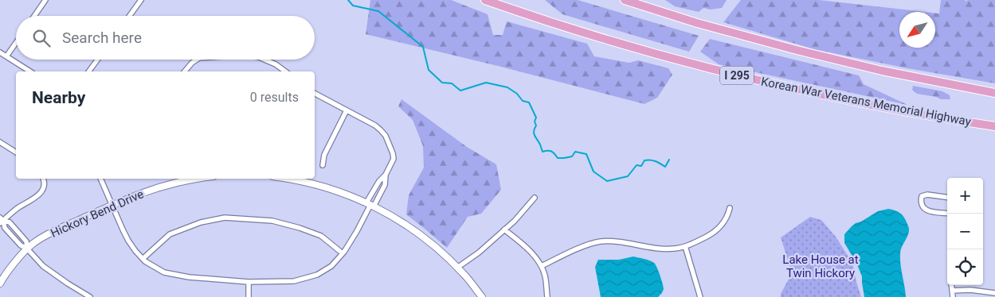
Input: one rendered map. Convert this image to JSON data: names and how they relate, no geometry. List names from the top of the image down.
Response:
{
  "streets": {
    "highway": ["I 295", "Korean War Veterans Memorial Highway"],
    "street": ["Hickory Bend Drive"]
  },
  "parks": ["Lake House at Twin Hickory"],
  "north": "bottom left",
  "page": {
    "search": "Search here",
    "heading": ["Nearby", "0 results"],
    "map_buttons": ["+", "−"]
  }
}
